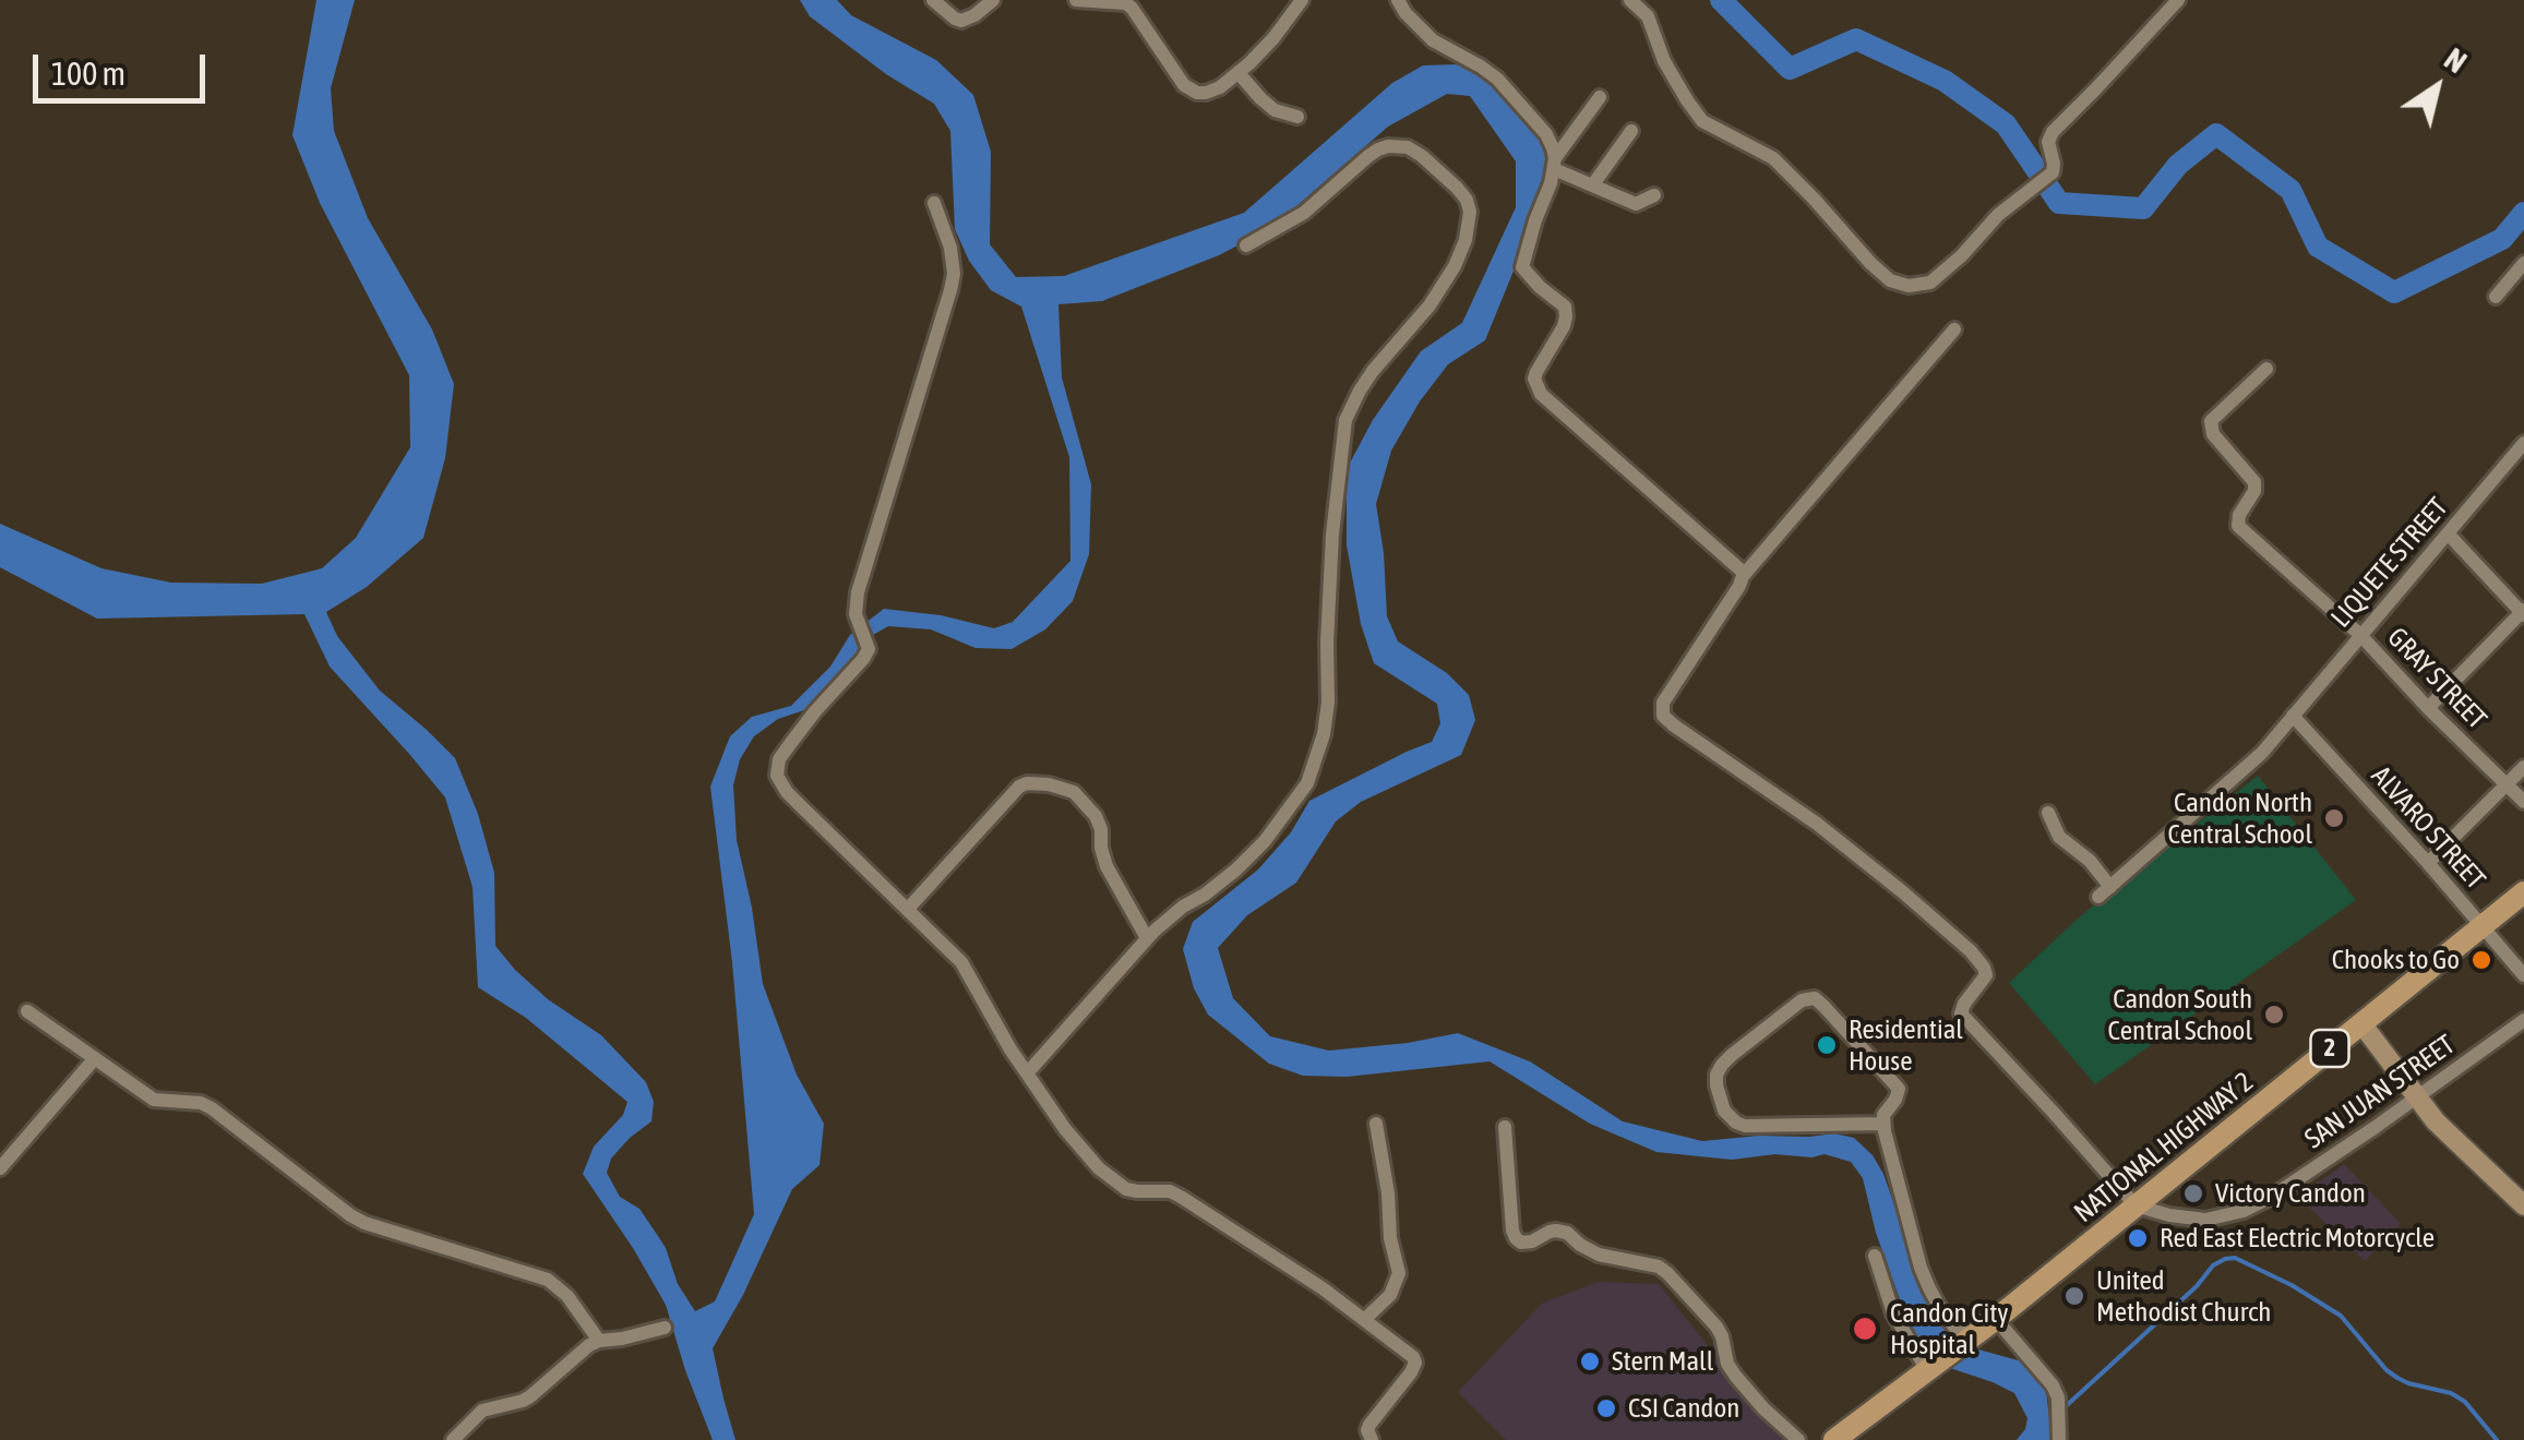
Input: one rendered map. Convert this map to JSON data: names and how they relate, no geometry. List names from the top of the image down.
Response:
{
  "streets": {
    "main road": ["2", "NATIONAL HIGHWAY 2"],
    "street": [
      "LIQUETE STREET",
      "GRAY STREET",
      "ALVARO STREET",
      "SAN JUAN STREET"
    ]
  },
  "crossings": [
    ["LIQUETE STREET", "GRAY STREET"],
    ["LIQUETE STREET", "ALVARO STREET"],
    ["ALVARO STREET", "NATIONAL HIGHWAY 2"],
    ["SAN JUAN STREET", "NATIONAL HIGHWAY 2"]
  ],
  "places": [
    "Candon North Central School",
    "Chooks to Go",
    "Candon South Central School",
    "Residential House",
    "Victory Candon",
    "Red East Electric Motorcycle",
    "United Methodist Church",
    "Candon City Hospital",
    "Stern Mall",
    "CSI Candon"
  ],
  "scale_bar": "100 m",
  "north": "top right"
}
